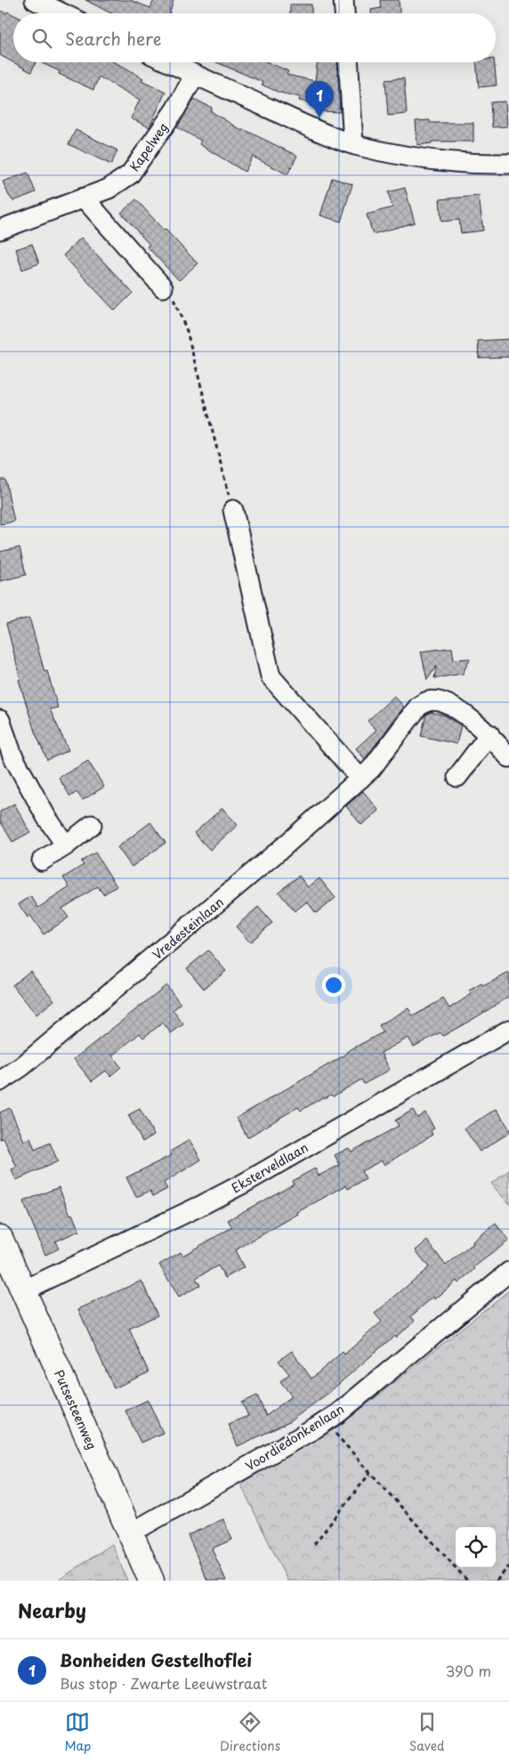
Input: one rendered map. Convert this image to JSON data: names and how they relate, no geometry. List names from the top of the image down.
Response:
{
  "streets": {
    "main road": ["Putsesteenweg"],
    "street": [
      "Kapelweg",
      "Vredesteinlaan",
      "Eksterveldlaan",
      "Voordiedonkenlaan"
    ]
  },
  "crossings": [
    ["Eksterveldlaan", "Putsesteenweg"],
    ["Putsesteenweg", "Voordiedonkenlaan"]
  ],
  "page": {
    "search": "Search here",
    "pins": "1",
    "heading": "Nearby",
    "list": [
      {
        "mark": "1",
        "name": "Bonheiden Gestelhoflei",
        "note": "Bus stop · Zwarte Leeuwstraat",
        "value": "390 m"
      }
    ],
    "nav": ["Map", "Directions", "Saved"]
  }
}
